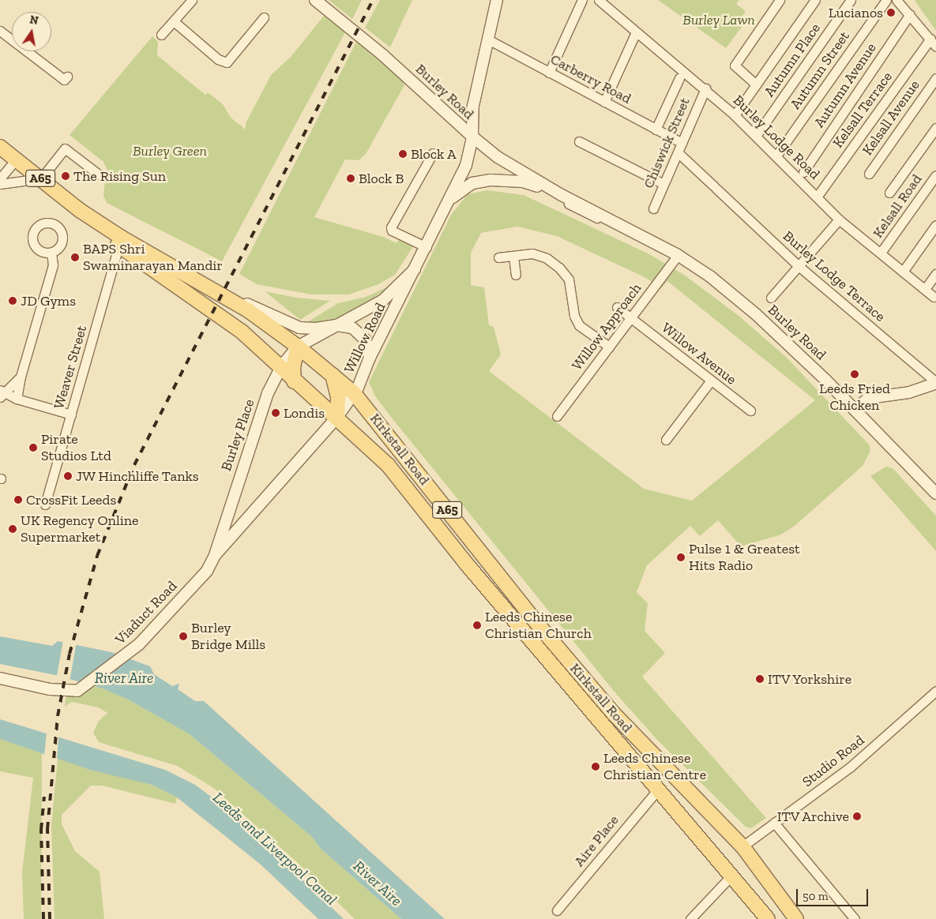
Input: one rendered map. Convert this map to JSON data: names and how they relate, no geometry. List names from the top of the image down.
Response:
{
  "streets": {
    "main road": ["A65", "Kirkstall Road"],
    "street": [
      "Autumn Place",
      "Autumn Street",
      "Carberry Road",
      "Autumn Avenue",
      "Burley Road",
      "Kelsall Terrace",
      "Kelsall Avenue",
      "Burley Lodge Road",
      "Chiswick Street",
      "Kelsall Road",
      "Burley Lodge Terrace",
      "Willow Approach",
      "Willow Road",
      "Willow Avenue",
      "Weaver Street",
      "Burley Place",
      "Viaduct Road",
      "Studio Road",
      "Aire Place"
    ]
  },
  "crossings": [
    ["Autumn Place", "Burley Lodge Road"],
    ["Autumn Street", "Burley Lodge Road"],
    ["Carberry Road", "Chiswick Street"],
    ["Carberry Road", "Willow Road"],
    ["Burley Road", "Willow Approach"],
    ["Burley Road", "Willow Road"],
    ["Kelsall Terrace", "Burley Lodge Road"],
    ["Burley Lodge Road", "Chiswick Street"],
    ["Burley Lodge Road", "Kelsall Road"],
    ["Chiswick Street", "Burley Lodge Terrace"],
    ["Willow Approach", "Willow Avenue"],
    ["Willow Road", "Burley Place"],
    ["Willow Road", "Kirkstall Road"],
    ["Weaver Street", "Kirkstall Road"],
    ["Burley Place", "Kirkstall Road"],
    ["Burley Place", "Viaduct Road"],
    ["Kirkstall Road", "Studio Road"],
    ["Kirkstall Road", "Aire Place"]
  ],
  "water": ["River Aire", "Leeds and Liverpool Canal"],
  "parks": ["Burley Lawn", "Burley Green"],
  "places": [
    "Lucianos",
    "Block A",
    "The Rising Sun",
    "Block B",
    "BAPS Shri Swaminarayan Mandir",
    "JD Gyms",
    "Leeds Fried Chicken",
    "Londis",
    "Pirate Studios Ltd",
    "JW Hinchliffe Tanks",
    "CrossFit Leeds",
    "UK Regency Online Supermarket",
    "Pulse 1 & Greatest Hits Radio",
    "Leeds Chinese Christian Church",
    "Burley Bridge Mills",
    "ITV Yorkshire",
    "Leeds Chinese Christian Centre",
    "ITV Archive"
  ],
  "scale_bar": "50 m",
  "north": "top"
}
